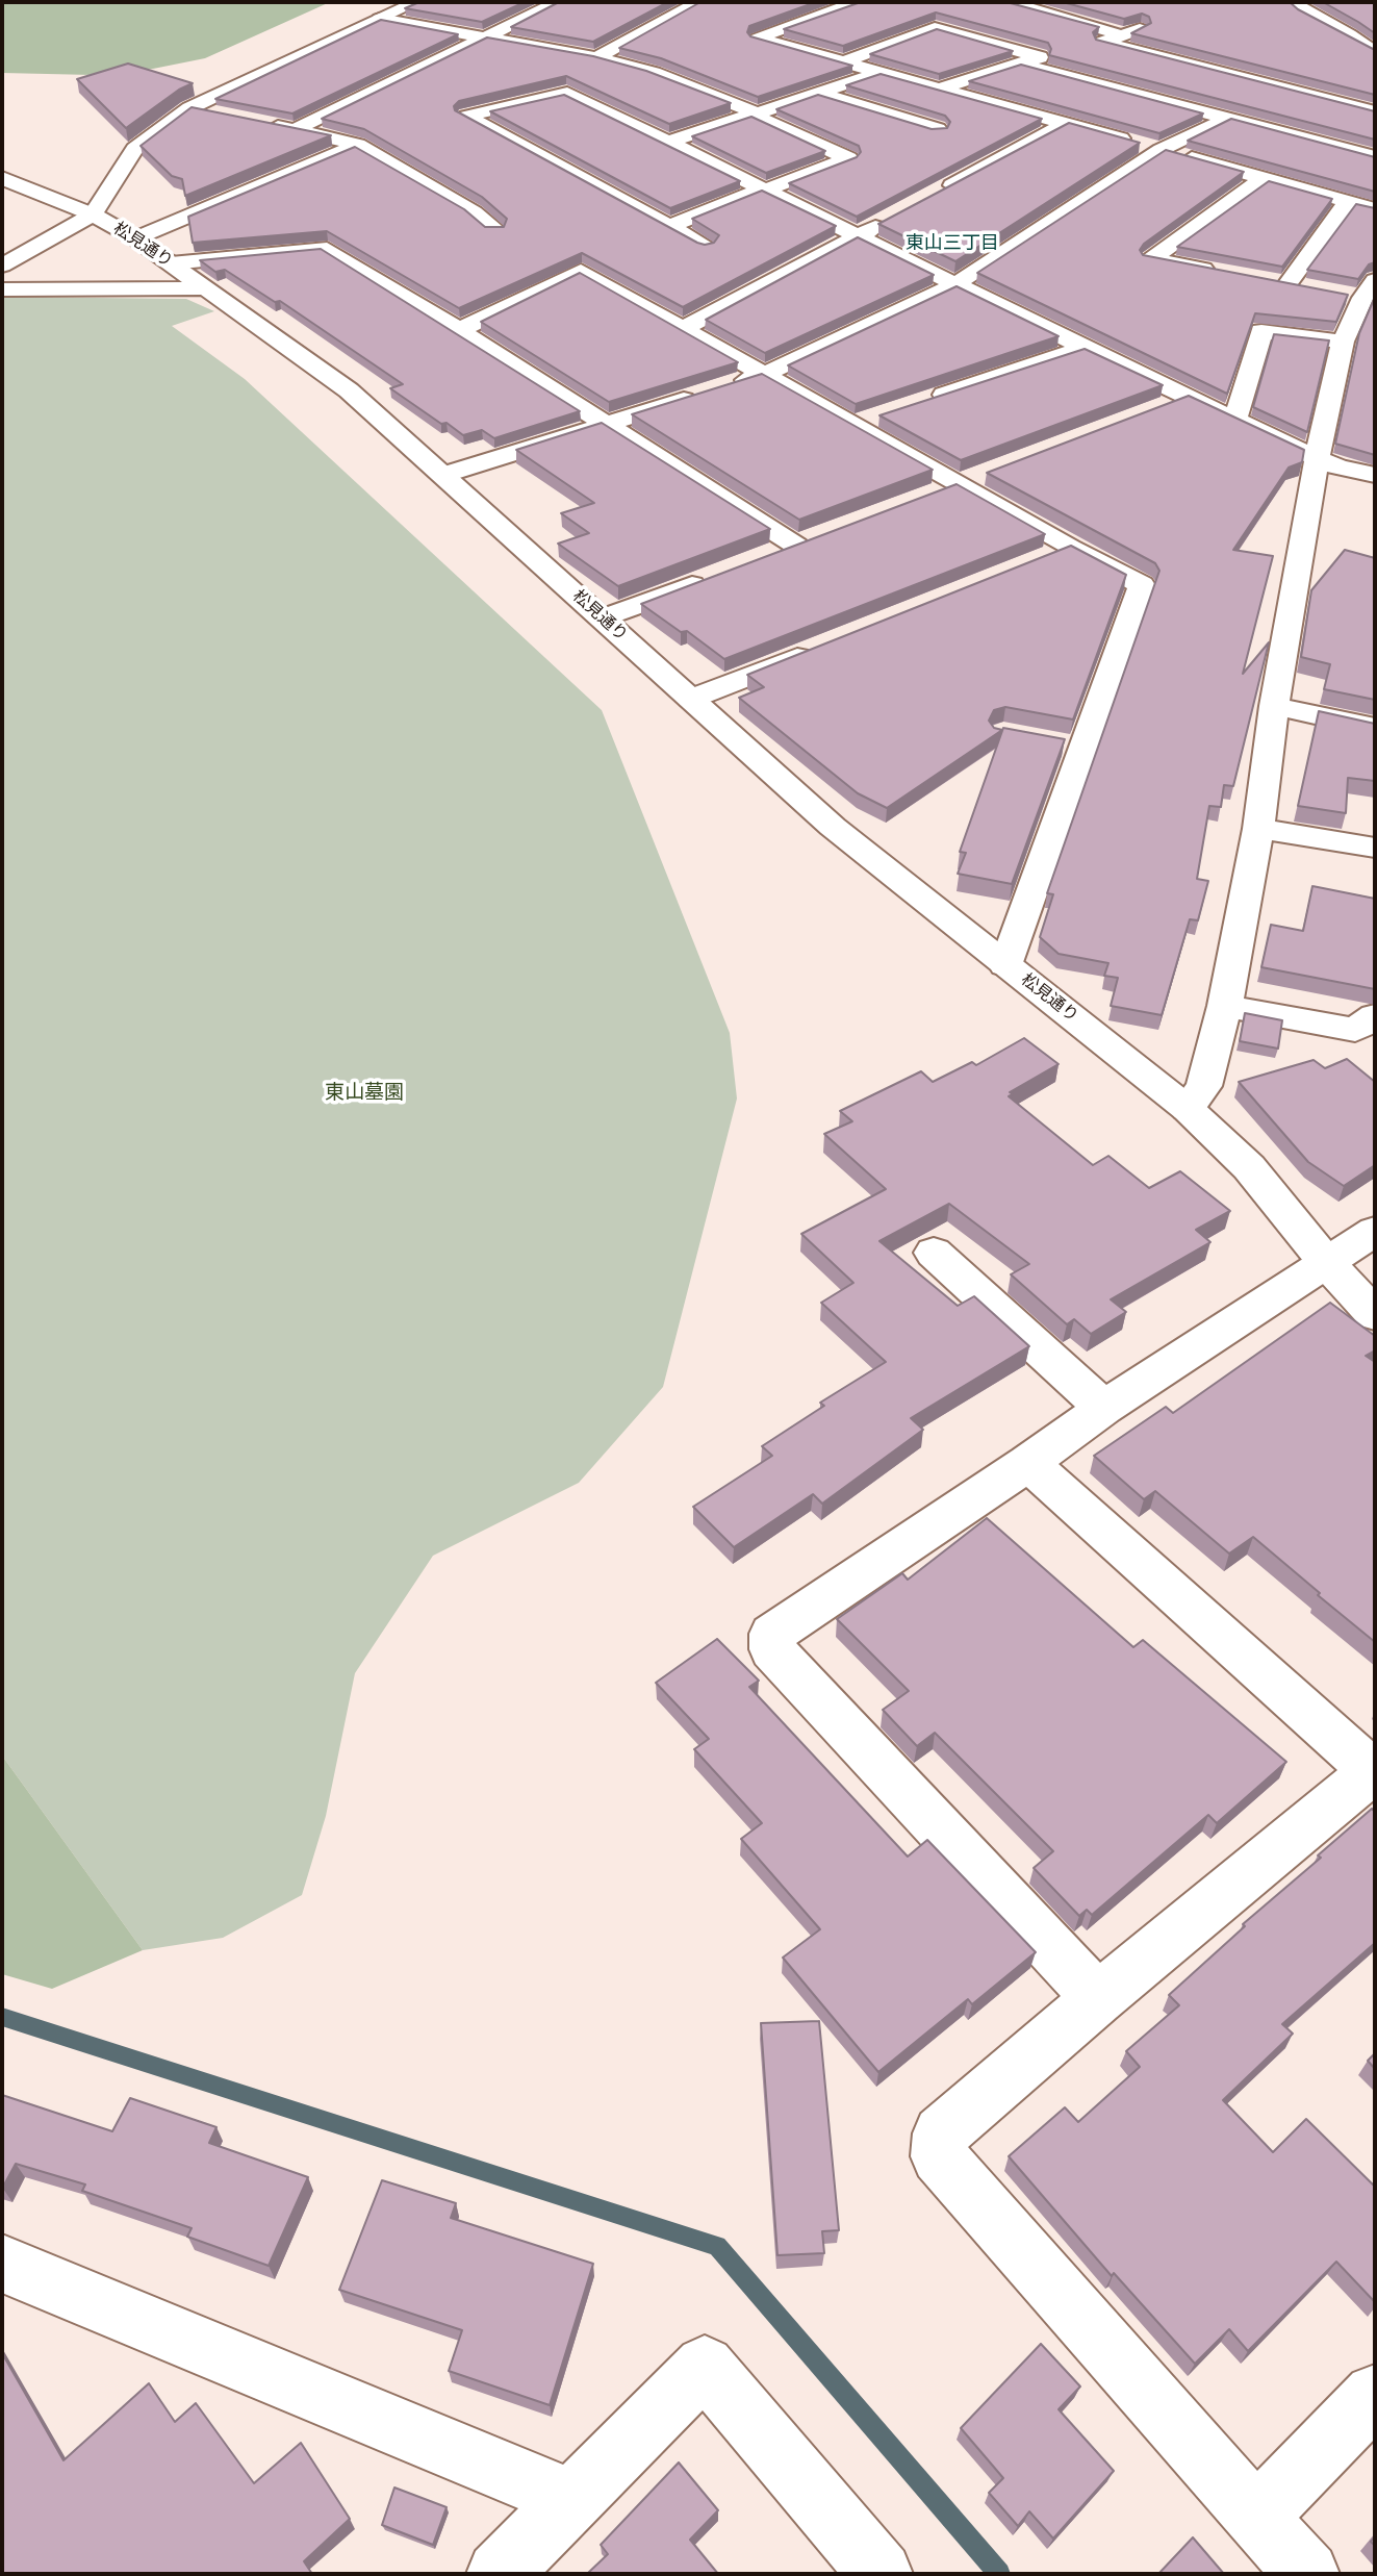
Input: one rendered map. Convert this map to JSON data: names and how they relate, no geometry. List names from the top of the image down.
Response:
{
  "streets": {
    "street": ["松見通り"]
  },
  "districts": ["東山三丁目"],
  "parks": ["東山墓園"]
}
